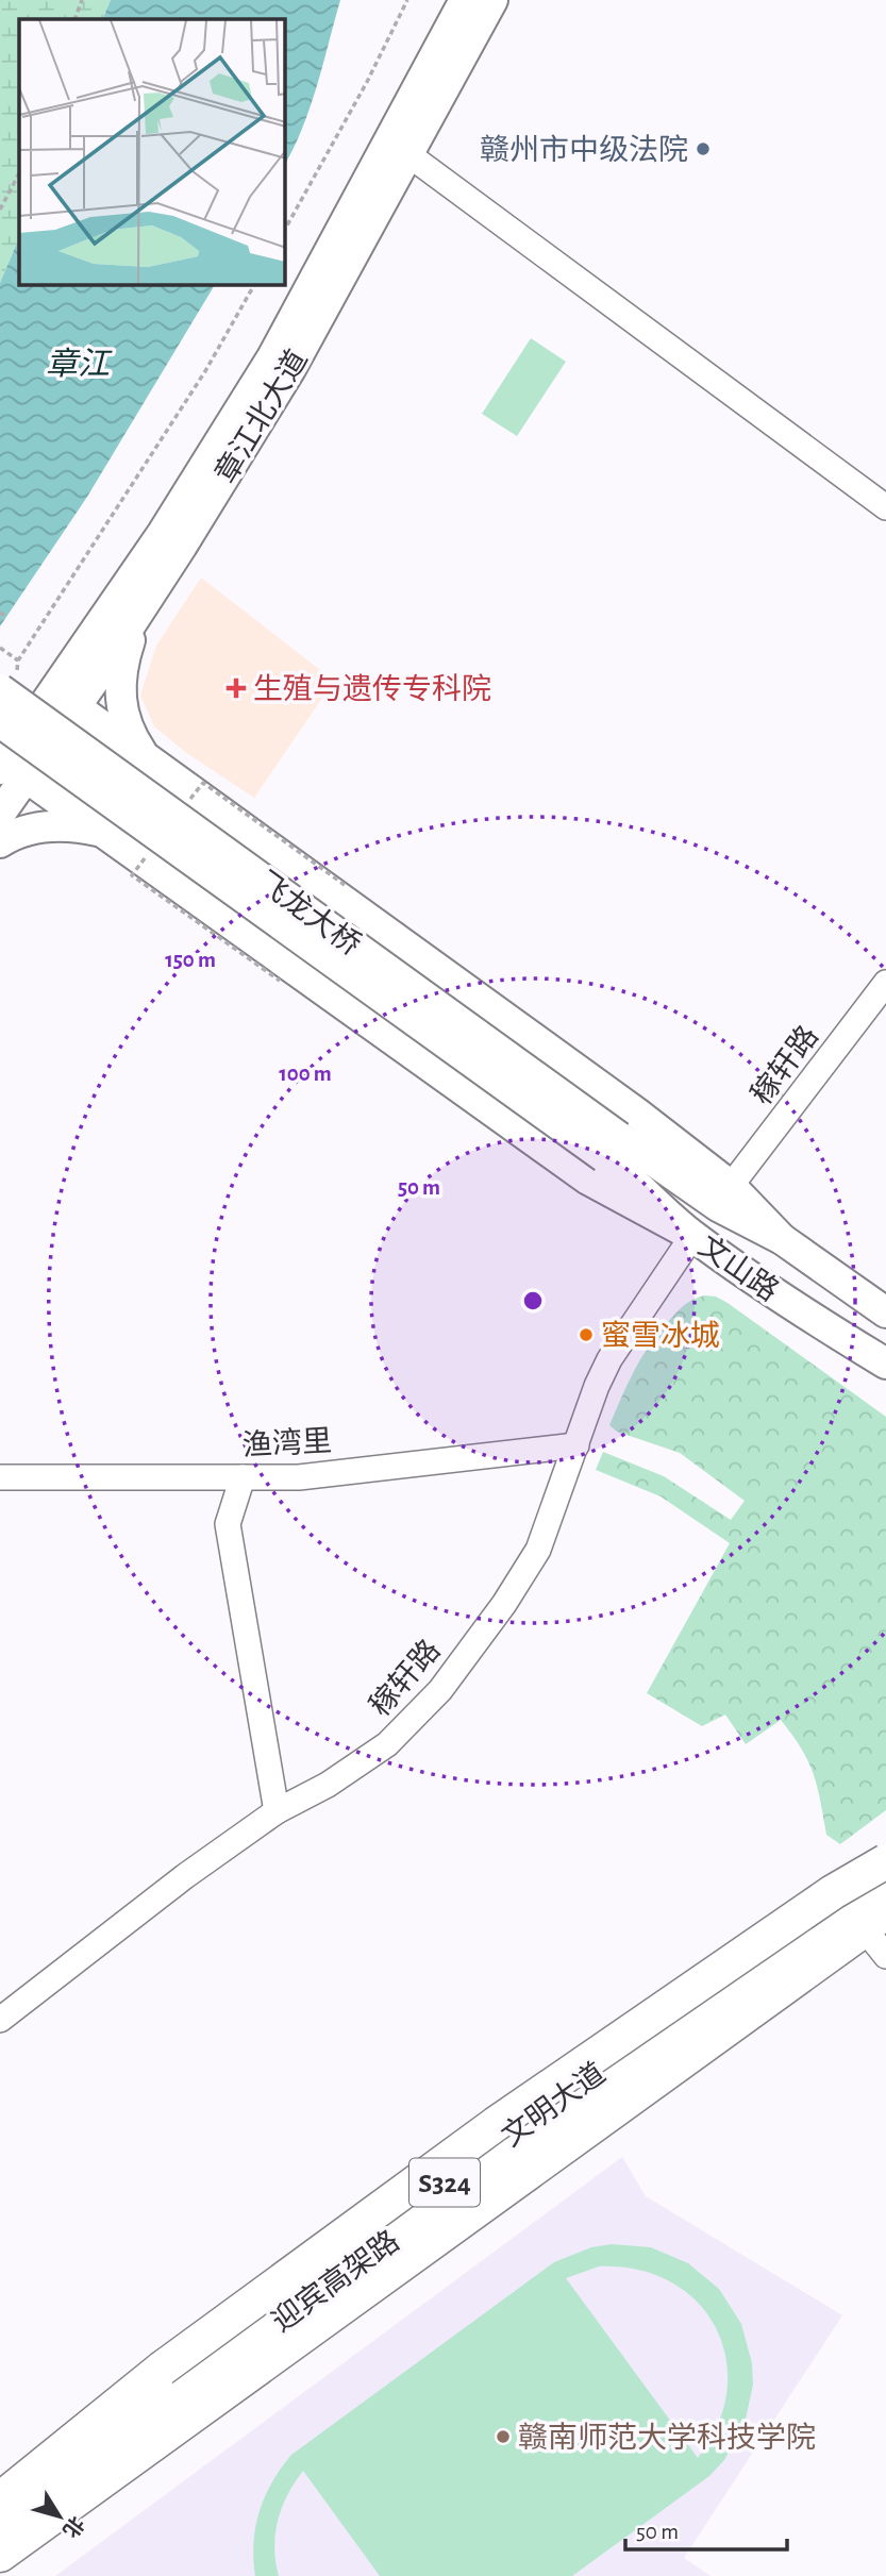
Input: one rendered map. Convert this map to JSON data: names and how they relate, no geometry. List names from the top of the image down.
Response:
{
  "streets": {
    "highway": ["迎宾高架路"],
    "main road": [
      "章江北大道",
      "飞龙大桥",
      "文山路",
      "文明大道",
      "S324"
    ],
    "street": ["稼轩路", "渔湾里"]
  },
  "crossings": [
    ["飞龙大桥", "文山路"],
    ["稼轩路", "文山路"],
    ["稼轩路", "渔湾里"],
    ["文明大道", "迎宾高架路"]
  ],
  "water": ["章江"],
  "places": {
    "other": ["赣州市中级法院", "蜜雪冰城", "赣南师范大学科技学院"],
    "health": ["生殖与遗传专科院"]
  },
  "scale_bar": "50 m",
  "north": "bottom right",
  "rings": ["150 m", "100 m", "50 m"]
}
